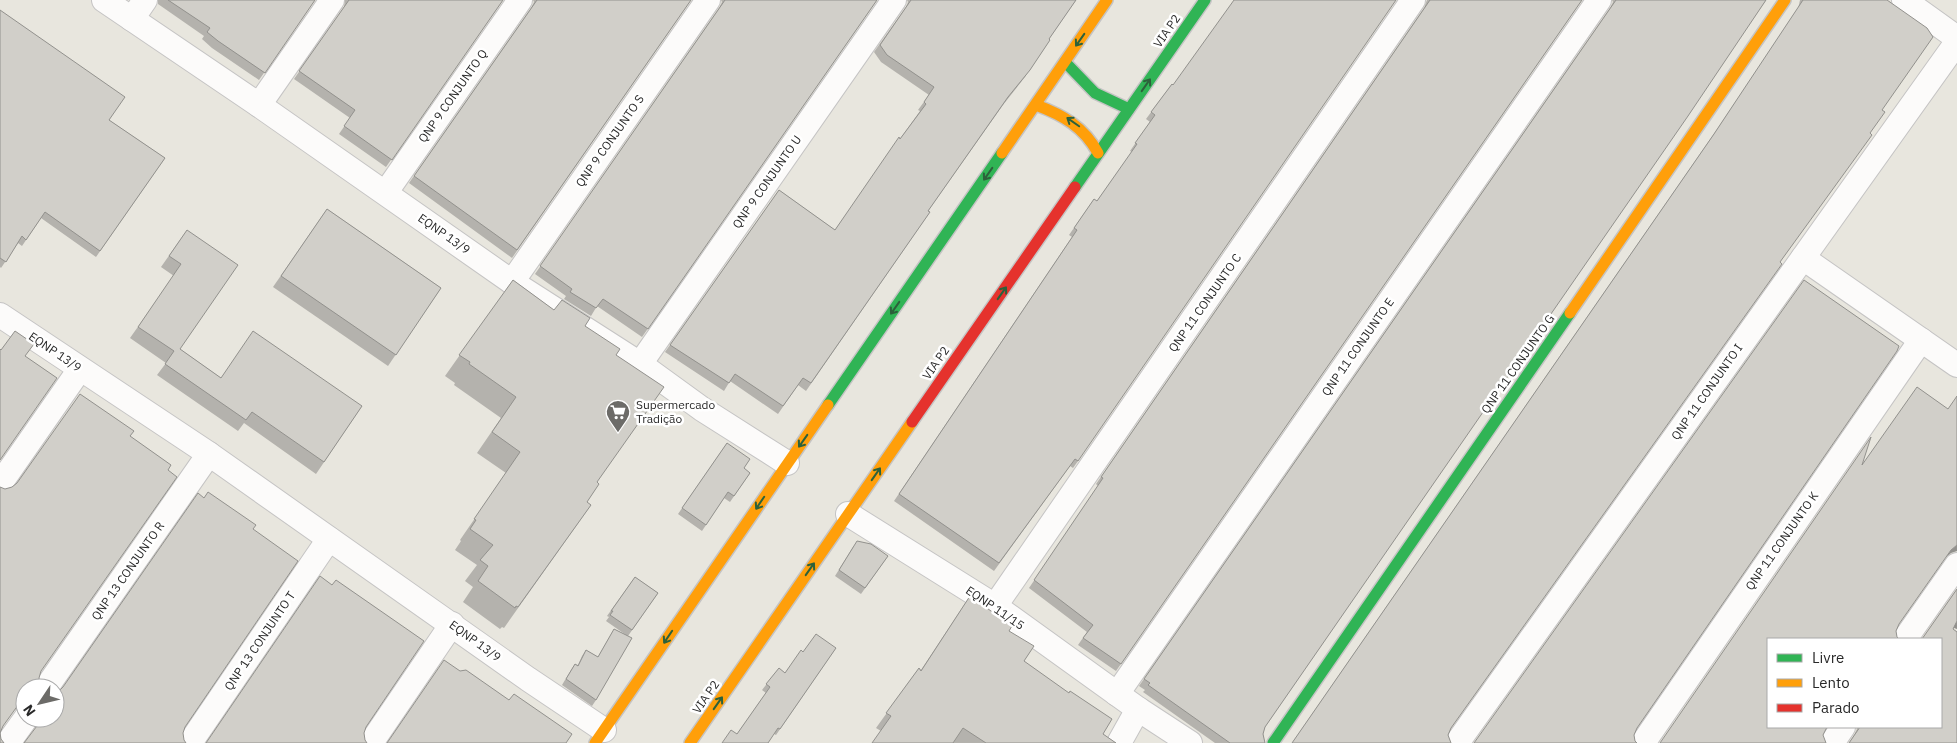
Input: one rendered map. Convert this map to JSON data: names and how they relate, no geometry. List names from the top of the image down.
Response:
{
  "streets": {
    "main road": ["VIA P2", "QNP 11 CONJUNTO G"],
    "street": [
      "QNP 9 CONJUNTO Q",
      "QNP 9 CONJUNTO S",
      "QNP 9 CONJUNTO U",
      "EQNP 13/9",
      "QNP 11 CONJUNTO C",
      "QNP 11 CONJUNTO E",
      "QNP 11 CONJUNTO I",
      "QNP 11 CONJUNTO K",
      "QNP 13 CONJUNTO R",
      "EQNP 11/15",
      "QNP 13 CONJUNTO T"
    ]
  },
  "crossings": [
    ["VIA P2", "EQNP 11/15"],
    ["QNP 9 CONJUNTO Q", "EQNP 13/9"],
    ["QNP 9 CONJUNTO S", "EQNP 13/9"],
    ["QNP 9 CONJUNTO U", "EQNP 13/9"],
    ["EQNP 13/9", "QNP 13 CONJUNTO R"],
    ["EQNP 13/9", "QNP 13 CONJUNTO T"],
    ["QNP 11 CONJUNTO C", "EQNP 11/15"],
    ["QNP 11 CONJUNTO E", "EQNP 11/15"]
  ],
  "places": {
    "supermarket": ["Supermercado Tradição"]
  },
  "legend": ["Livre", "Lento", "Parado"],
  "north": "bottom left"
}
